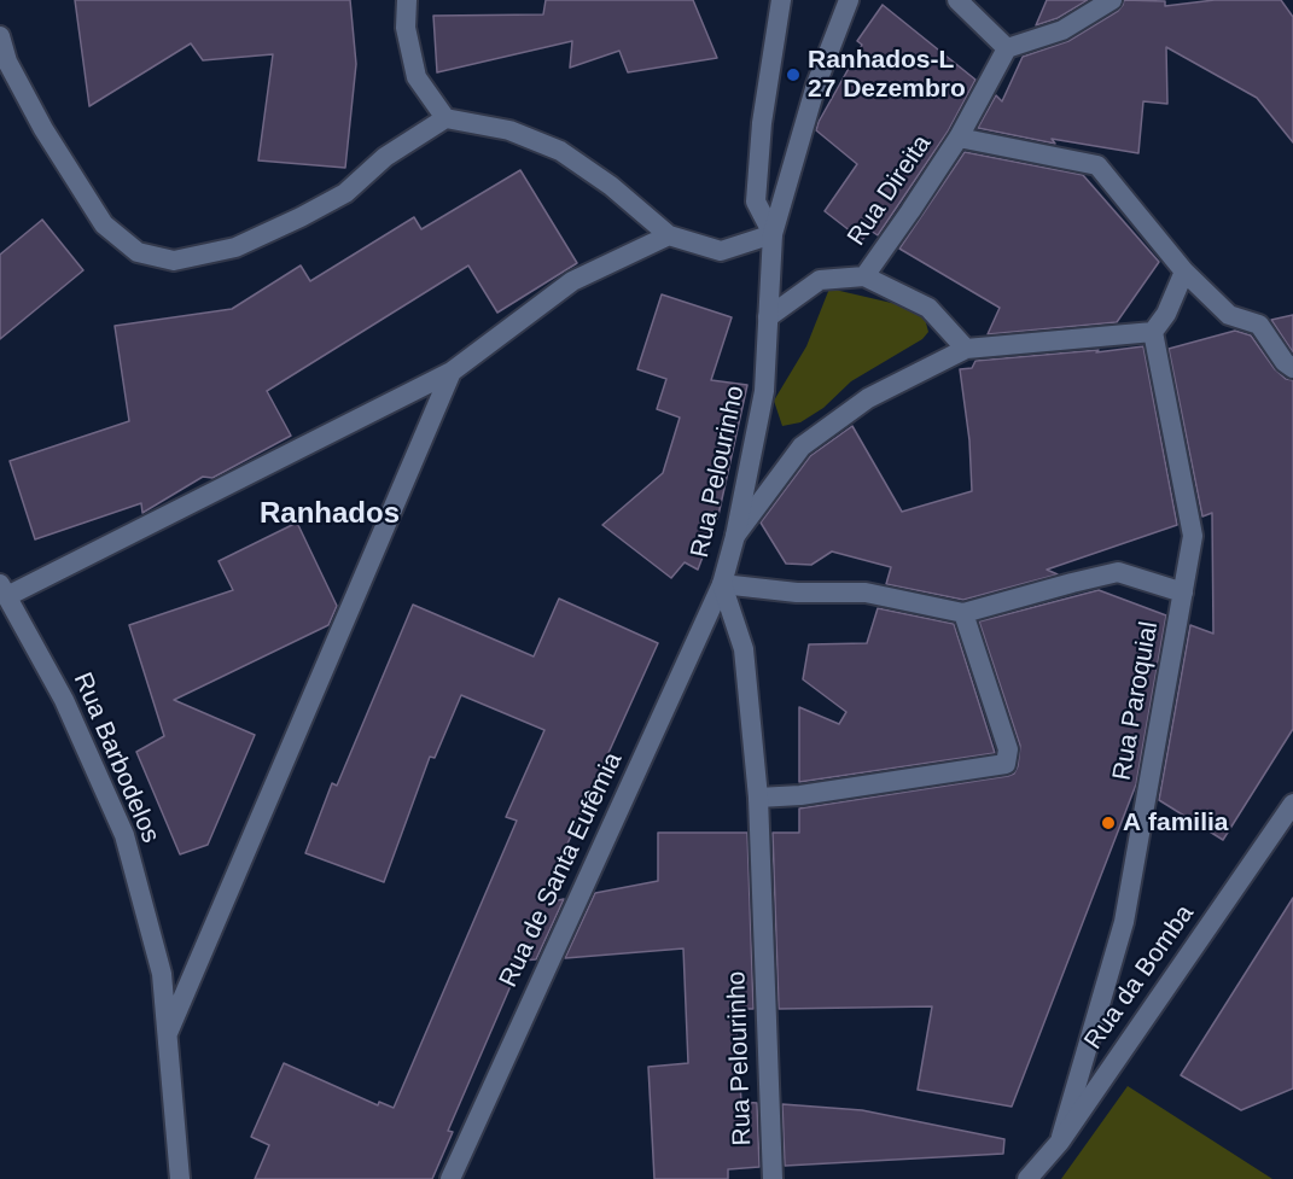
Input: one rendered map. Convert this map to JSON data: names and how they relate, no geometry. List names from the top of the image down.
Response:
{
  "streets": {
    "street": [
      "Rua Direita",
      "Rua Pelourinho",
      "Rua Paroquial",
      "Rua Barbodelos",
      "Rua de Santa Eufêmia",
      "Rua da Bomba"
    ]
  },
  "crossings": [
    ["Rua Pelourinho", "Rua de Santa Eufêmia"],
    ["Rua Paroquial", "Rua da Bomba"]
  ],
  "districts": ["Ranhados"],
  "places": ["Ranhados-L 27 Dezembro", "A familia"]
}
